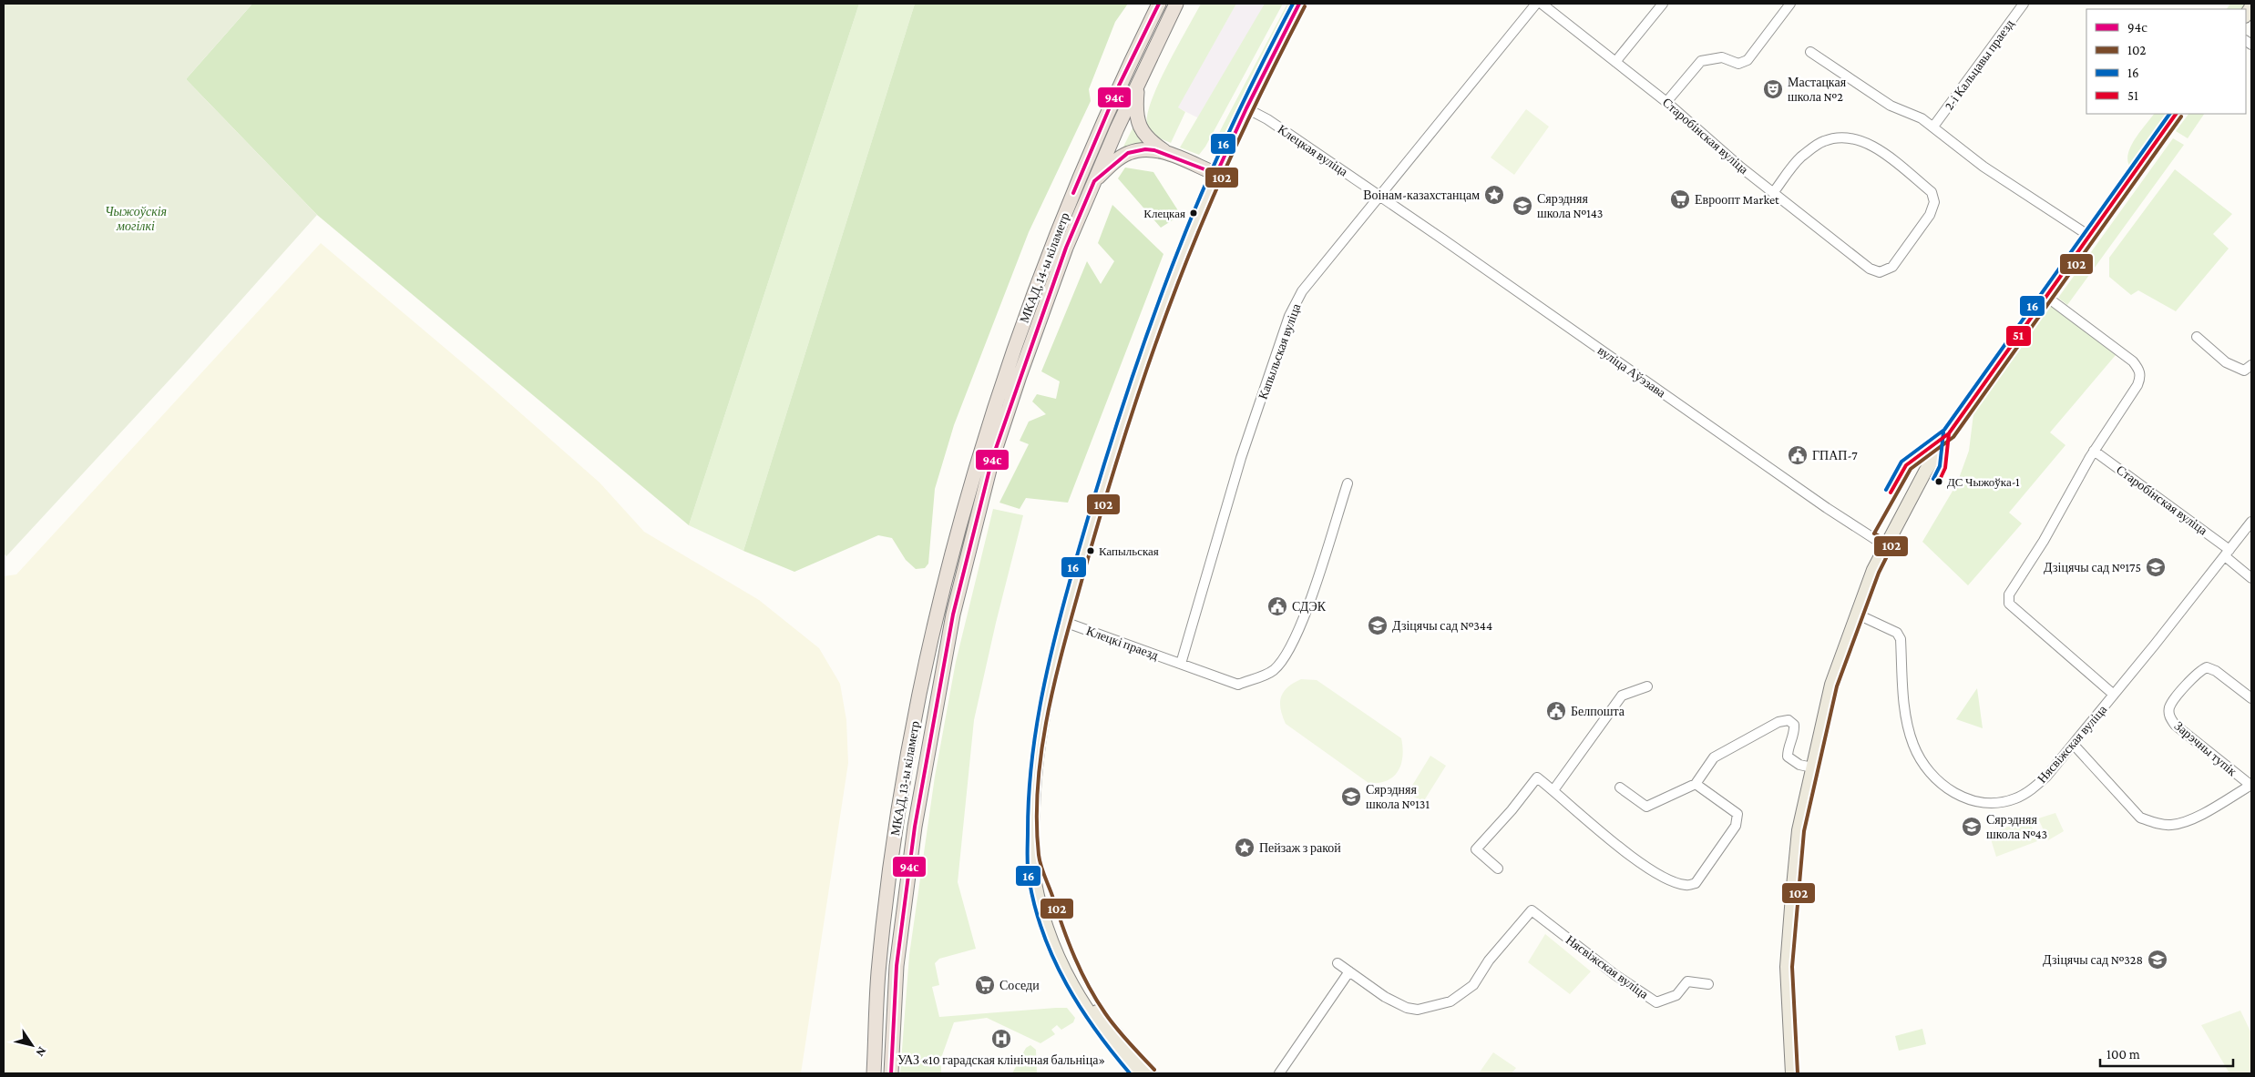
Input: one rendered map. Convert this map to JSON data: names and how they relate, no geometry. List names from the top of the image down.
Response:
{
  "streets": {
    "highway": ["МКАД, 14-ы кіламетр", "МКАД, 13-ы кіламетр"],
    "street": [
      "2-і Кальцавы праезд",
      "Старобінская вуліца",
      "Клецкая вуліца",
      "Капыльская вуліца",
      "вуліца Аўэзава",
      "Клецкі праезд",
      "Нясвіжская вуліца",
      "Зарэчны тупік"
    ]
  },
  "crossings": [
    ["Старобінская вуліца", "Нясвіжская вуліца"],
    ["Клецкая вуліца", "Капыльская вуліца"],
    ["Клецкая вуліца", "вуліца Аўэзава"],
    ["МКАД, 14-ы кіламетр", "МКАД, 13-ы кіламетр"],
    ["Капыльская вуліца", "вуліца Аўэзава"],
    ["Капыльская вуліца", "Клецкі праезд"]
  ],
  "parks": ["Чыжоўскія могілкі"],
  "places": {
    "theatre": ["Мастацкая школа №2"],
    "place": ["Воінам-казахстанцам", "Пейзаж з ракой"],
    "supermarket": ["Евроопт Market", "Соседи"],
    "school or university": [
      "Сярэдняя школа №143",
      "Дзіцячы сад №175",
      "Дзіцячы сад №344",
      "Сярэдняя школа №131",
      "Сярэдняя школа №43",
      "Дзіцячы сад №328"
    ],
    "other": ["Клецкая", "ДС Чыжоўка-1", "Капыльская"],
    "public building": ["ГПАП-7", "СДЭК", "Белпошта"],
    "hospital": ["УАЗ «10 гарадская клінічная бальніца»"]
  },
  "lines": [
    "transit line 94с",
    "transit line 16",
    "transit line 102",
    "transit line 51"
  ],
  "legend": [
    "94с",
    "102",
    "16",
    "51"
  ],
  "scale_bar": "100 m",
  "north": "bottom right"
}
